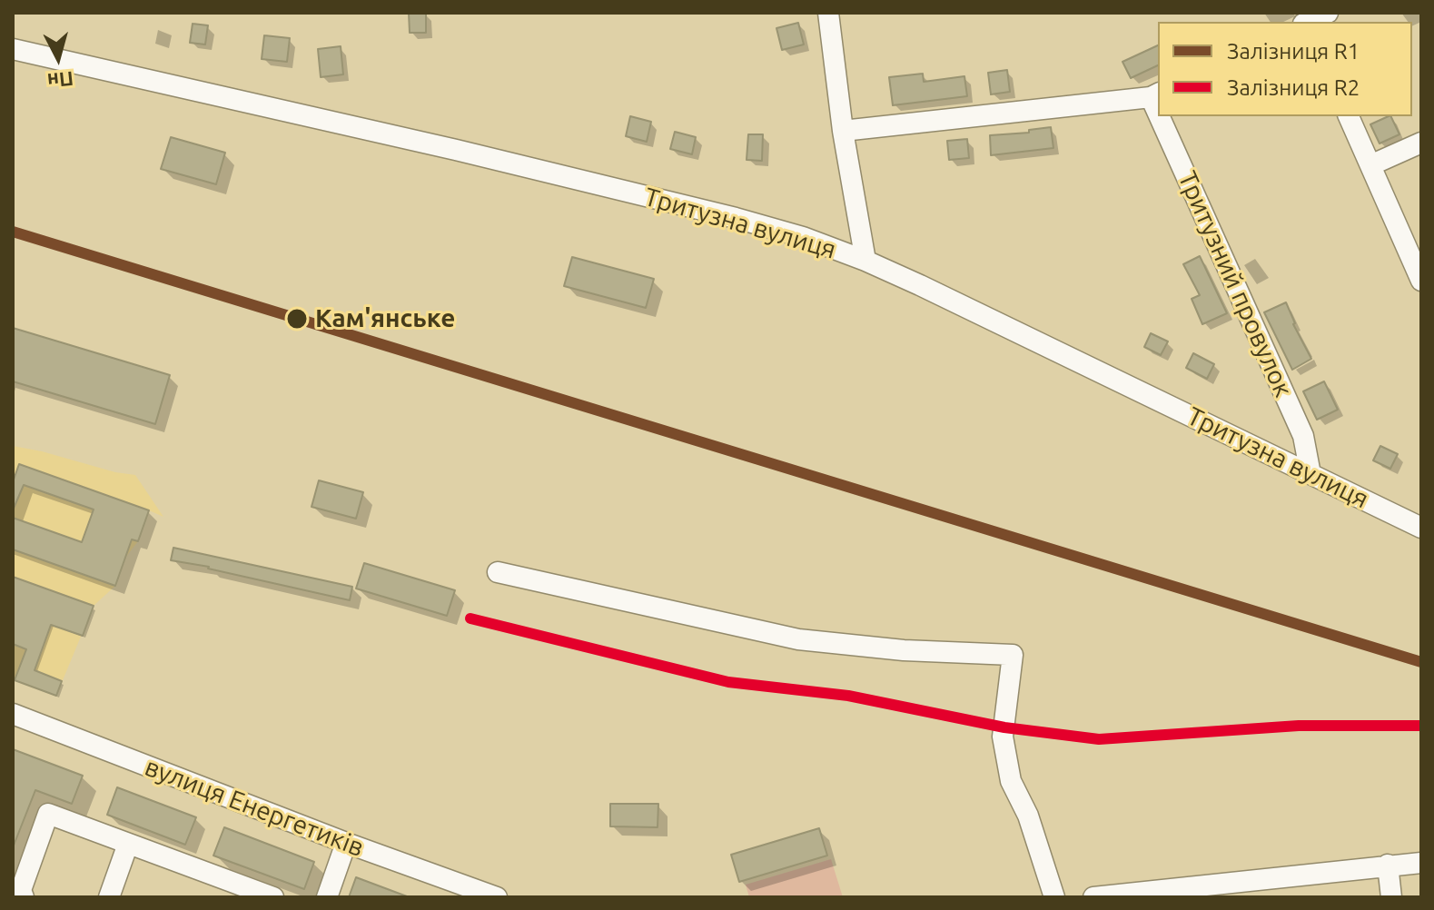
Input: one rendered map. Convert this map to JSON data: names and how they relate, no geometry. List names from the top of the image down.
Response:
{
  "streets": {
    "street": ["Тритузна вулиця", "Тритузний провулок", "вулиця Енергетиків"]
  },
  "crossings": [
    ["Тритузна вулиця", "Тритузний провулок"]
  ],
  "places": ["Кам'янське"],
  "lines": ["rail line R1", "rail line R2"],
  "legend": ["Залізниця R1", "Залізниця R2"],
  "north": "bottom"
}
